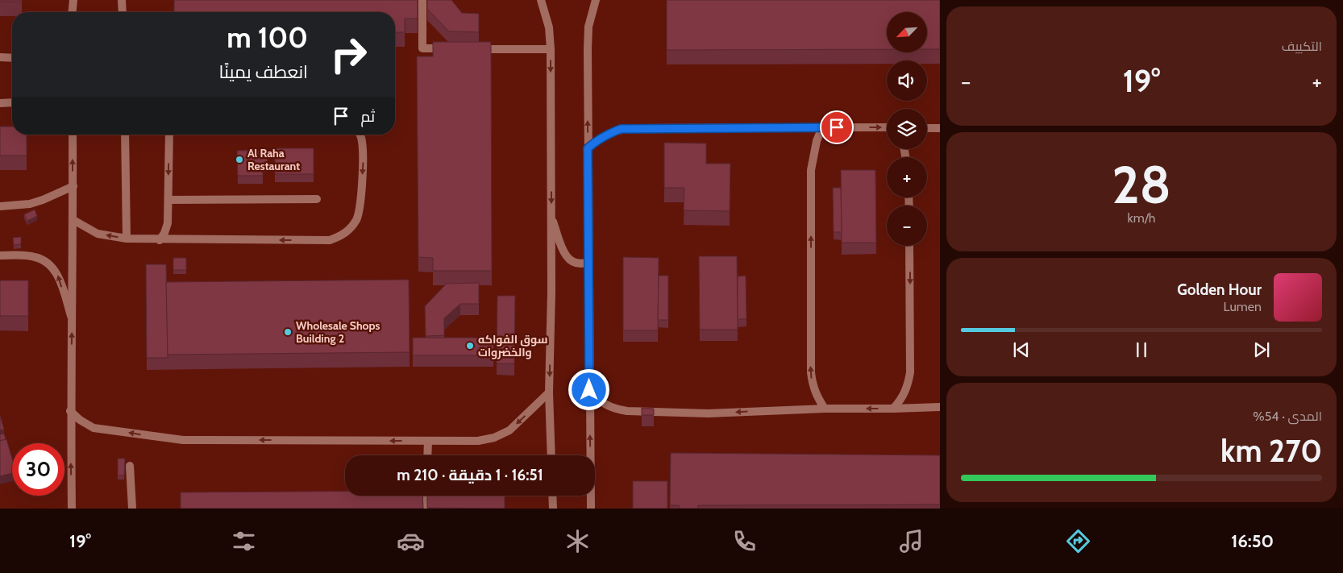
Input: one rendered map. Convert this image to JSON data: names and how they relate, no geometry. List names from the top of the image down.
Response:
{
  "places": ["Al Raha Restaurant", "Wholesale Shops Building 2", "سوق الفواكه والخضروات"],
  "north": "bottom left",
  "page": {
    "tile": [
      "التكييف",
      ["28", "km/h"],
      ["المدى · 54%", "270 km"]
    ],
    "map_buttons": ["+", "−"],
    "turn": ["100 m", "انعطف يمينًا"],
    "heat": ["−", "19°", "+"],
    "then": "ثم",
    "song": ["Golden Hour", "Lumen"],
    "limit": "30",
    "trip": "16:51 · 1 دقيقة · 210 m",
    "tabs": ["16:50", "19°"]
  }
}
